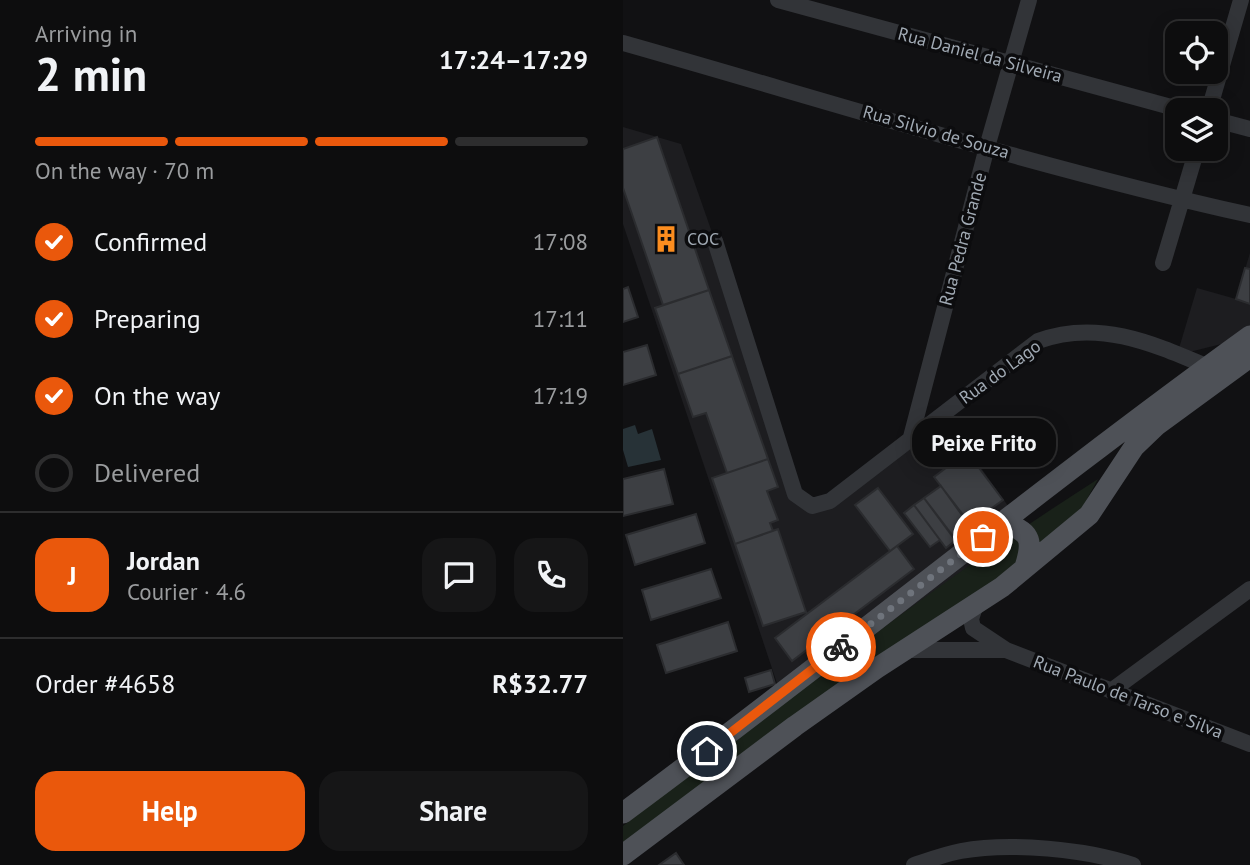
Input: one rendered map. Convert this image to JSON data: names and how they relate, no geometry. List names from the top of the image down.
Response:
{
  "streets": {
    "street": [
      "Rua Daniel da Silveira",
      "Rua Silvio de Souza",
      "Rua Pedra Grande",
      "Rua do Lago",
      "Rua Paulo de Tarso e Silva"
    ]
  },
  "crossings": [
    ["Rua Daniel da Silveira", "Rua Pedra Grande"],
    ["Rua Silvio de Souza", "Rua Pedra Grande"],
    ["Rua Pedra Grande", "Rua do Lago"]
  ],
  "places": {
    "building": ["COC"],
    "other": ["Peixe Frito"]
  },
  "page": {
    "heading": ["2 min", "Arriving in", "17:24–17:29"],
    "panel": [
      "Jordan",
      "Courier · 4.6",
      "Order #4658",
      "R$32.77"
    ],
    "bar": "On the way · 70 m",
    "list": [
      ["Confirmed", "17:08"],
      ["Preparing", "17:11"],
      ["On the way", "17:19"],
      "Delivered"
    ],
    "bubble": "Peixe Frito",
    "round": "J",
    "buttons": ["Help", "Share"]
  }
}
